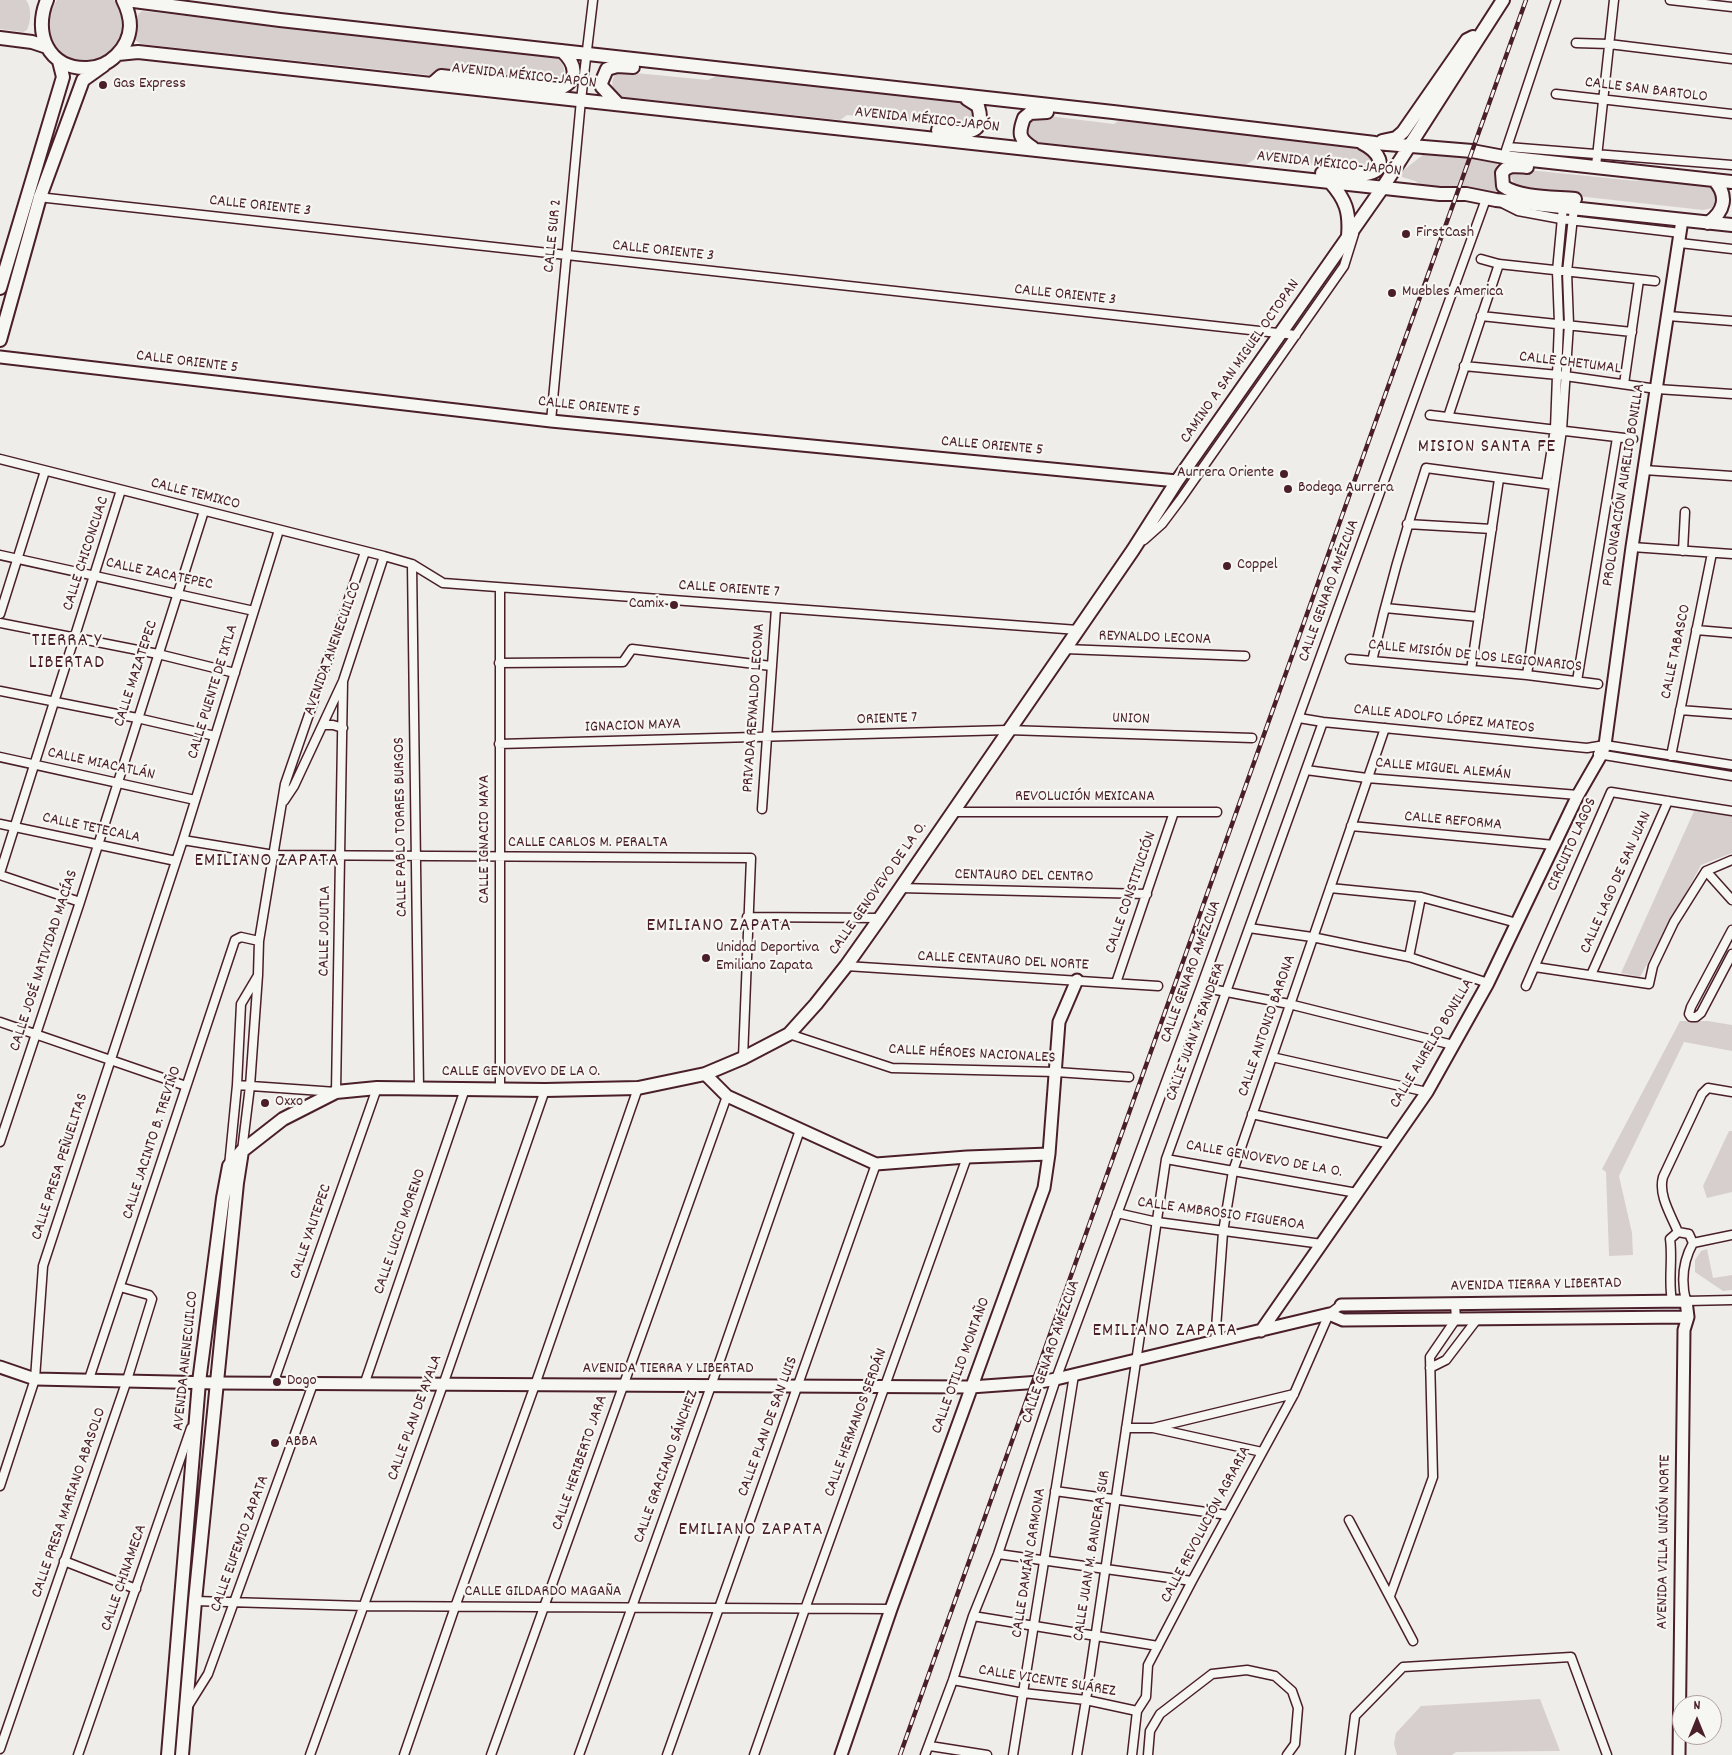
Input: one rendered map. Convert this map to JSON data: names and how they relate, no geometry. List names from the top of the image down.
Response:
{
  "streets": {
    "main road": [
      "AVENIDA MÉXICO-JAPÓN",
      "CAMINO A SAN MIGUEL OCTOPAN",
      "AVENIDA ANENECUILCO",
      "CALLE GENOVEVO DE LA O."
    ],
    "street": [
      "CALLE SAN BARTOLO",
      "CALLE ORIENTE 3",
      "CALLE SUR 2",
      "CALLE ORIENTE 5",
      "CALLE CHETUMAL",
      "PROLONGACIÓN AURELIO BONILLA",
      "CALLE TEMIXCO",
      "CALLE CHICONCUAC",
      "CALLE ZACATEPEC",
      "CALLE ORIENTE 7",
      "CALLE GENARO AMÉZCUA",
      "REYNALDO LECONA",
      "CALLE TABASCO",
      "CALLE MISIÓN DE LOS LEGIONARIOS",
      "CALLE MAZATEPEC",
      "CALLE PUENTE DE IXTLA",
      "PRIVADA REYNALDO LECONA",
      "ORIENTE 7",
      "UNION",
      "CALLE ADOLFO LÓPEZ MATEOS",
      "IGNACION MAYA",
      "CALLE MIACATLÁN",
      "CALLE MIGUEL ALEMÁN",
      "REVOLUCIÓN MEXICANA",
      "CALLE REFORMA",
      "CALLE PABLO TORRES BURGOS",
      "CALLE TETECALA",
      "CALLE IGNACIO MAYA",
      "CALLE CARLOS M. PERALTA",
      "CIRCUITO LAGOS",
      "CENTAURO DEL CENTRO",
      "CALLE LAGO DE SAN JUAN",
      "CALLE CONSTITUCIÓN",
      "CALLE JOJUTLA",
      "CALLE JOSÉ NATIVIDAD MACÍAS",
      "CALLE CENTAURO DEL NORTE",
      "CALLE ANTONIO BARONA",
      "CALLE JUAN M. BANDERA",
      "CALLE AURELIO BONILLA",
      "CALLE HÉROES NACIONALES",
      "CALLE JACINTO B. TREVIÑO",
      "CALLE PRESA PEÑUELITAS",
      "CALLE AMBROSIO FIGUEROA",
      "CALLE YAUTEPEC",
      "CALLE LUCIO MORENO",
      "AVENIDA TIERRA Y LIBERTAD",
      "CALLE OTILIO MONTAÑO",
      "CALLE PLAN DE AYALA",
      "CALLE HERMANOS SERDÁN",
      "CALLE PLAN DE SAN LUIS",
      "CALLE HERIBERTO JARA",
      "CALLE GRACIANO SÁNCHEZ",
      "CALLE PRESA MARIANO ABASOLO",
      "CALLE REVOLUCIÓN AGRARIA",
      "AVENIDA VILLA UNIÓN NORTE",
      "CALLE EUFEMIO ZAPATA",
      "CALLE JUAN M. BANDERA SUR",
      "CALLE DAMIÁN CARMONA",
      "CALLE CHINAMECA",
      "CALLE GILDARDO MAGAÑA",
      "CALLE VICENTE SUÁREZ"
    ]
  },
  "crossings": [
    ["AVENIDA MÉXICO-JAPÓN", "CALLE SUR 2"],
    ["AVENIDA MÉXICO-JAPÓN", "CAMINO A SAN MIGUEL OCTOPAN"],
    ["AVENIDA MÉXICO-JAPÓN", "PROLONGACIÓN AURELIO BONILLA"],
    ["AVENIDA MÉXICO-JAPÓN", "CALLE GENARO AMÉZCUA"],
    ["CALLE ORIENTE 3", "CALLE SUR 2"],
    ["CALLE ORIENTE 3", "CAMINO A SAN MIGUEL OCTOPAN"],
    ["CALLE SUR 2", "CALLE ORIENTE 5"],
    ["CAMINO A SAN MIGUEL OCTOPAN", "CALLE ORIENTE 5"],
    ["CAMINO A SAN MIGUEL OCTOPAN", "CALLE ORIENTE 7"],
    ["CAMINO A SAN MIGUEL OCTOPAN", "REYNALDO LECONA"],
    ["CAMINO A SAN MIGUEL OCTOPAN", "ORIENTE 7"],
    ["CAMINO A SAN MIGUEL OCTOPAN", "UNION"],
    ["CAMINO A SAN MIGUEL OCTOPAN", "CALLE GENOVEVO DE LA O."],
    ["CALLE CHETUMAL", "PROLONGACIÓN AURELIO BONILLA"],
    ["PROLONGACIÓN AURELIO BONILLA", "CALLE ADOLFO LÓPEZ MATEOS"],
    ["PROLONGACIÓN AURELIO BONILLA", "CALLE AURELIO BONILLA"],
    ["CALLE TEMIXCO", "CALLE CHICONCUAC"],
    ["CALLE TEMIXCO", "CALLE ORIENTE 7"],
    ["CALLE TEMIXCO", "AVENIDA ANENECUILCO"],
    ["CALLE TEMIXCO", "CALLE MAZATEPEC"],
    ["CALLE TEMIXCO", "CALLE PUENTE DE IXTLA"],
    ["CALLE CHICONCUAC", "CALLE ZACATEPEC"],
    ["CALLE CHICONCUAC", "CALLE MIACATLÁN"],
    ["CALLE CHICONCUAC", "CALLE TETECALA"],
    ["CALLE ZACATEPEC", "CALLE MAZATEPEC"],
    ["CALLE ZACATEPEC", "CALLE PUENTE DE IXTLA"],
    ["CALLE ORIENTE 7", "AVENIDA ANENECUILCO"],
    ["CALLE ORIENTE 7", "PRIVADA REYNALDO LECONA"],
    ["CALLE ORIENTE 7", "CALLE PABLO TORRES BURGOS"],
    ["CALLE ORIENTE 7", "CALLE IGNACIO MAYA"],
    ["CALLE GENARO AMÉZCUA", "CALLE ADOLFO LÓPEZ MATEOS"],
    ["CALLE GENARO AMÉZCUA", "CALLE AMBROSIO FIGUEROA"],
    ["CALLE GENARO AMÉZCUA", "AVENIDA TIERRA Y LIBERTAD"],
    ["CALLE GENARO AMÉZCUA", "CALLE VICENTE SUÁREZ"],
    ["AVENIDA ANENECUILCO", "CALLE CARLOS M. PERALTA"],
    ["AVENIDA ANENECUILCO", "CALLE GENOVEVO DE LA O."],
    ["AVENIDA ANENECUILCO", "CALLE JOJUTLA"],
    ["AVENIDA ANENECUILCO", "CALLE JACINTO B. TREVIÑO"],
    ["AVENIDA ANENECUILCO", "AVENIDA TIERRA Y LIBERTAD"],
    ["AVENIDA ANENECUILCO", "CALLE EUFEMIO ZAPATA"],
    ["AVENIDA ANENECUILCO", "CALLE CHINAMECA"],
    ["AVENIDA ANENECUILCO", "CALLE GILDARDO MAGAÑA"],
    ["CALLE MAZATEPEC", "CALLE MIACATLÁN"],
    ["CALLE MAZATEPEC", "CALLE TETECALA"],
    ["CALLE MAZATEPEC", "CALLE JOSÉ NATIVIDAD MACÍAS"],
    ["CALLE PUENTE DE IXTLA", "CALLE MIACATLÁN"],
    ["CALLE PUENTE DE IXTLA", "CALLE TETECALA"],
    ["CALLE PUENTE DE IXTLA", "CALLE CARLOS M. PERALTA"],
    ["CALLE PUENTE DE IXTLA", "CALLE PRESA PEÑUELITAS"],
    ["PRIVADA REYNALDO LECONA", "ORIENTE 7"],
    ["PRIVADA REYNALDO LECONA", "IGNACION MAYA"],
    ["ORIENTE 7", "UNION"],
    ["ORIENTE 7", "IGNACION MAYA"],
    ["ORIENTE 7", "CALLE GENOVEVO DE LA O."],
    ["UNION", "CALLE GENOVEVO DE LA O."],
    ["CALLE ADOLFO LÓPEZ MATEOS", "CALLE ANTONIO BARONA"],
    ["CALLE ADOLFO LÓPEZ MATEOS", "CALLE JUAN M. BANDERA"],
    ["CALLE ADOLFO LÓPEZ MATEOS", "CALLE AURELIO BONILLA"],
    ["IGNACION MAYA", "CALLE IGNACIO MAYA"],
    ["CALLE MIGUEL ALEMÁN", "CALLE ANTONIO BARONA"],
    ["CALLE MIGUEL ALEMÁN", "CALLE JUAN M. BANDERA"],
    ["CALLE MIGUEL ALEMÁN", "CALLE AURELIO BONILLA"],
    ["REVOLUCIÓN MEXICANA", "CALLE GENOVEVO DE LA O."],
    ["REVOLUCIÓN MEXICANA", "CALLE CONSTITUCIÓN"],
    ["CALLE REFORMA", "CALLE ANTONIO BARONA"],
    ["CALLE REFORMA", "CALLE AURELIO BONILLA"],
    ["CALLE PABLO TORRES BURGOS", "CALLE CARLOS M. PERALTA"],
    ["CALLE PABLO TORRES BURGOS", "CALLE GENOVEVO DE LA O."],
    ["CALLE TETECALA", "CALLE JOSÉ NATIVIDAD MACÍAS"],
    ["CALLE TETECALA", "CALLE PRESA PEÑUELITAS"],
    ["CALLE IGNACIO MAYA", "CALLE CARLOS M. PERALTA"],
    ["CALLE IGNACIO MAYA", "CALLE GENOVEVO DE LA O."],
    ["CALLE CARLOS M. PERALTA", "CALLE JOJUTLA"],
    ["CIRCUITO LAGOS", "CALLE LAGO DE SAN JUAN"],
    ["CENTAURO DEL CENTRO", "CALLE GENOVEVO DE LA O."],
    ["CENTAURO DEL CENTRO", "CALLE CONSTITUCIÓN"],
    ["CALLE GENOVEVO DE LA O.", "CALLE JOJUTLA"],
    ["CALLE GENOVEVO DE LA O.", "CALLE CENTAURO DEL NORTE"],
    ["CALLE GENOVEVO DE LA O.", "CALLE ANTONIO BARONA"],
    ["CALLE GENOVEVO DE LA O.", "CALLE JUAN M. BANDERA"],
    ["CALLE GENOVEVO DE LA O.", "CALLE AURELIO BONILLA"],
    ["CALLE GENOVEVO DE LA O.", "CALLE HÉROES NACIONALES"],
    ["CALLE GENOVEVO DE LA O.", "CALLE YAUTEPEC"],
    ["CALLE GENOVEVO DE LA O.", "CALLE LUCIO MORENO"],
    ["CALLE GENOVEVO DE LA O.", "CALLE PLAN DE AYALA"],
    ["CALLE CONSTITUCIÓN", "CALLE CENTAURO DEL NORTE"],
    ["CALLE CENTAURO DEL NORTE", "CALLE OTILIO MONTAÑO"],
    ["CALLE ANTONIO BARONA", "CALLE AMBROSIO FIGUEROA"],
    ["CALLE ANTONIO BARONA", "AVENIDA TIERRA Y LIBERTAD"],
    ["CALLE JUAN M. BANDERA", "CALLE AMBROSIO FIGUEROA"],
    ["CALLE JUAN M. BANDERA", "AVENIDA TIERRA Y LIBERTAD"],
    ["CALLE JUAN M. BANDERA", "CALLE JUAN M. BANDERA SUR"],
    ["CALLE AURELIO BONILLA", "CALLE AMBROSIO FIGUEROA"],
    ["CALLE AURELIO BONILLA", "AVENIDA TIERRA Y LIBERTAD"],
    ["CALLE HÉROES NACIONALES", "CALLE OTILIO MONTAÑO"],
    ["CALLE JACINTO B. TREVIÑO", "AVENIDA TIERRA Y LIBERTAD"],
    ["CALLE JACINTO B. TREVIÑO", "CALLE PRESA MARIANO ABASOLO"],
    ["CALLE PRESA PEÑUELITAS", "AVENIDA TIERRA Y LIBERTAD"],
    ["CALLE YAUTEPEC", "AVENIDA TIERRA Y LIBERTAD"],
    ["CALLE LUCIO MORENO", "AVENIDA TIERRA Y LIBERTAD"],
    ["AVENIDA TIERRA Y LIBERTAD", "CALLE OTILIO MONTAÑO"],
    ["AVENIDA TIERRA Y LIBERTAD", "CALLE PLAN DE AYALA"],
    ["AVENIDA TIERRA Y LIBERTAD", "CALLE HERMANOS SERDÁN"],
    ["AVENIDA TIERRA Y LIBERTAD", "CALLE PLAN DE SAN LUIS"],
    ["AVENIDA TIERRA Y LIBERTAD", "CALLE HERIBERTO JARA"],
    ["AVENIDA TIERRA Y LIBERTAD", "CALLE GRACIANO SÁNCHEZ"],
    ["AVENIDA TIERRA Y LIBERTAD", "CALLE PRESA MARIANO ABASOLO"],
    ["AVENIDA TIERRA Y LIBERTAD", "CALLE REVOLUCIÓN AGRARIA"],
    ["AVENIDA TIERRA Y LIBERTAD", "AVENIDA VILLA UNIÓN NORTE"],
    ["AVENIDA TIERRA Y LIBERTAD", "CALLE EUFEMIO ZAPATA"],
    ["AVENIDA TIERRA Y LIBERTAD", "CALLE JUAN M. BANDERA SUR"],
    ["AVENIDA TIERRA Y LIBERTAD", "CALLE DAMIÁN CARMONA"],
    ["CALLE OTILIO MONTAÑO", "CALLE GILDARDO MAGAÑA"],
    ["CALLE PLAN DE AYALA", "CALLE GILDARDO MAGAÑA"],
    ["CALLE HERMANOS SERDÁN", "CALLE GILDARDO MAGAÑA"],
    ["CALLE PLAN DE SAN LUIS", "CALLE GILDARDO MAGAÑA"],
    ["CALLE HERIBERTO JARA", "CALLE GILDARDO MAGAÑA"],
    ["CALLE GRACIANO SÁNCHEZ", "CALLE GILDARDO MAGAÑA"],
    ["CALLE REVOLUCIÓN AGRARIA", "CALLE VICENTE SUÁREZ"],
    ["CALLE EUFEMIO ZAPATA", "CALLE GILDARDO MAGAÑA"],
    ["CALLE JUAN M. BANDERA SUR", "CALLE VICENTE SUÁREZ"],
    ["CALLE DAMIÁN CARMONA", "CALLE VICENTE SUÁREZ"]
  ],
  "districts": [
    "MISION SANTA FE",
    "TIERRA Y LIBERTAD",
    "EMILIANO ZAPATA",
    "EMILIANO ZAPATA",
    "EMILIANO ZAPATA",
    "EMILIANO ZAPATA"
  ],
  "places": [
    "Gas Express",
    "FirstCash",
    "Muebles America",
    "Aurrera Oriente",
    "Bodega Aurrera",
    "Coppel",
    "Camix",
    "Unidad Deportiva Emiliano Zapata",
    "Oxxo",
    "Dogo",
    "ABBA"
  ],
  "north": "top"
}
